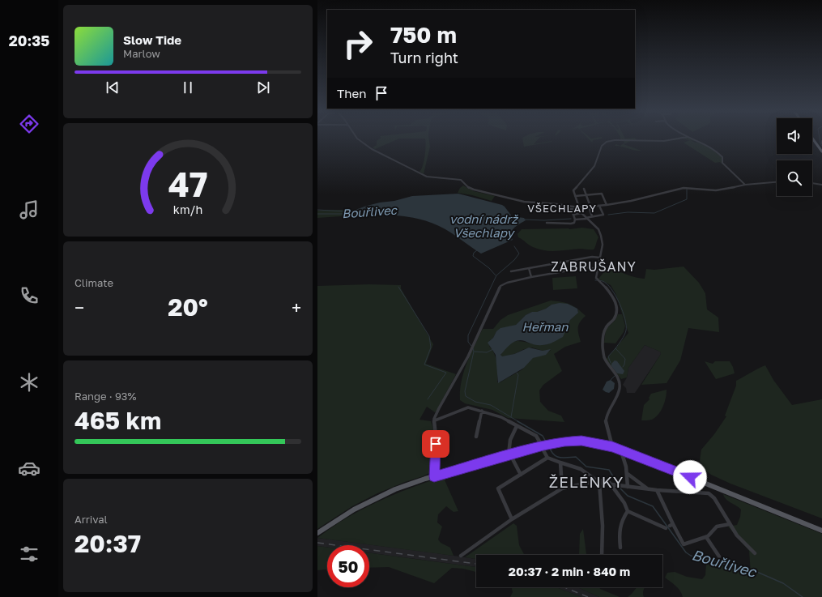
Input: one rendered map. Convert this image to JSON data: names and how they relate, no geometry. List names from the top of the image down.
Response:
{
  "districts": ["VŠECHLAPY", "ZABRUŠANY", "ŽELÉNKY"],
  "water": ["Bouřlivec", "vodní nádrž Všechlapy", "Heřman"],
  "page": {
    "tabs": "20:35",
    "turn": ["750 m", "Turn right"],
    "song": ["Slow Tide", "Marlow"],
    "then": "Then",
    "tile": [
      "Climate",
      ["Range · 93%", "465 km"],
      ["Arrival", "20:37"]
    ],
    "heat": ["−", "20°", "+"],
    "limit": "50",
    "trip": "20:37 · 2 min · 840 m",
    "gauge": ["47", "km/h"]
  }
}
